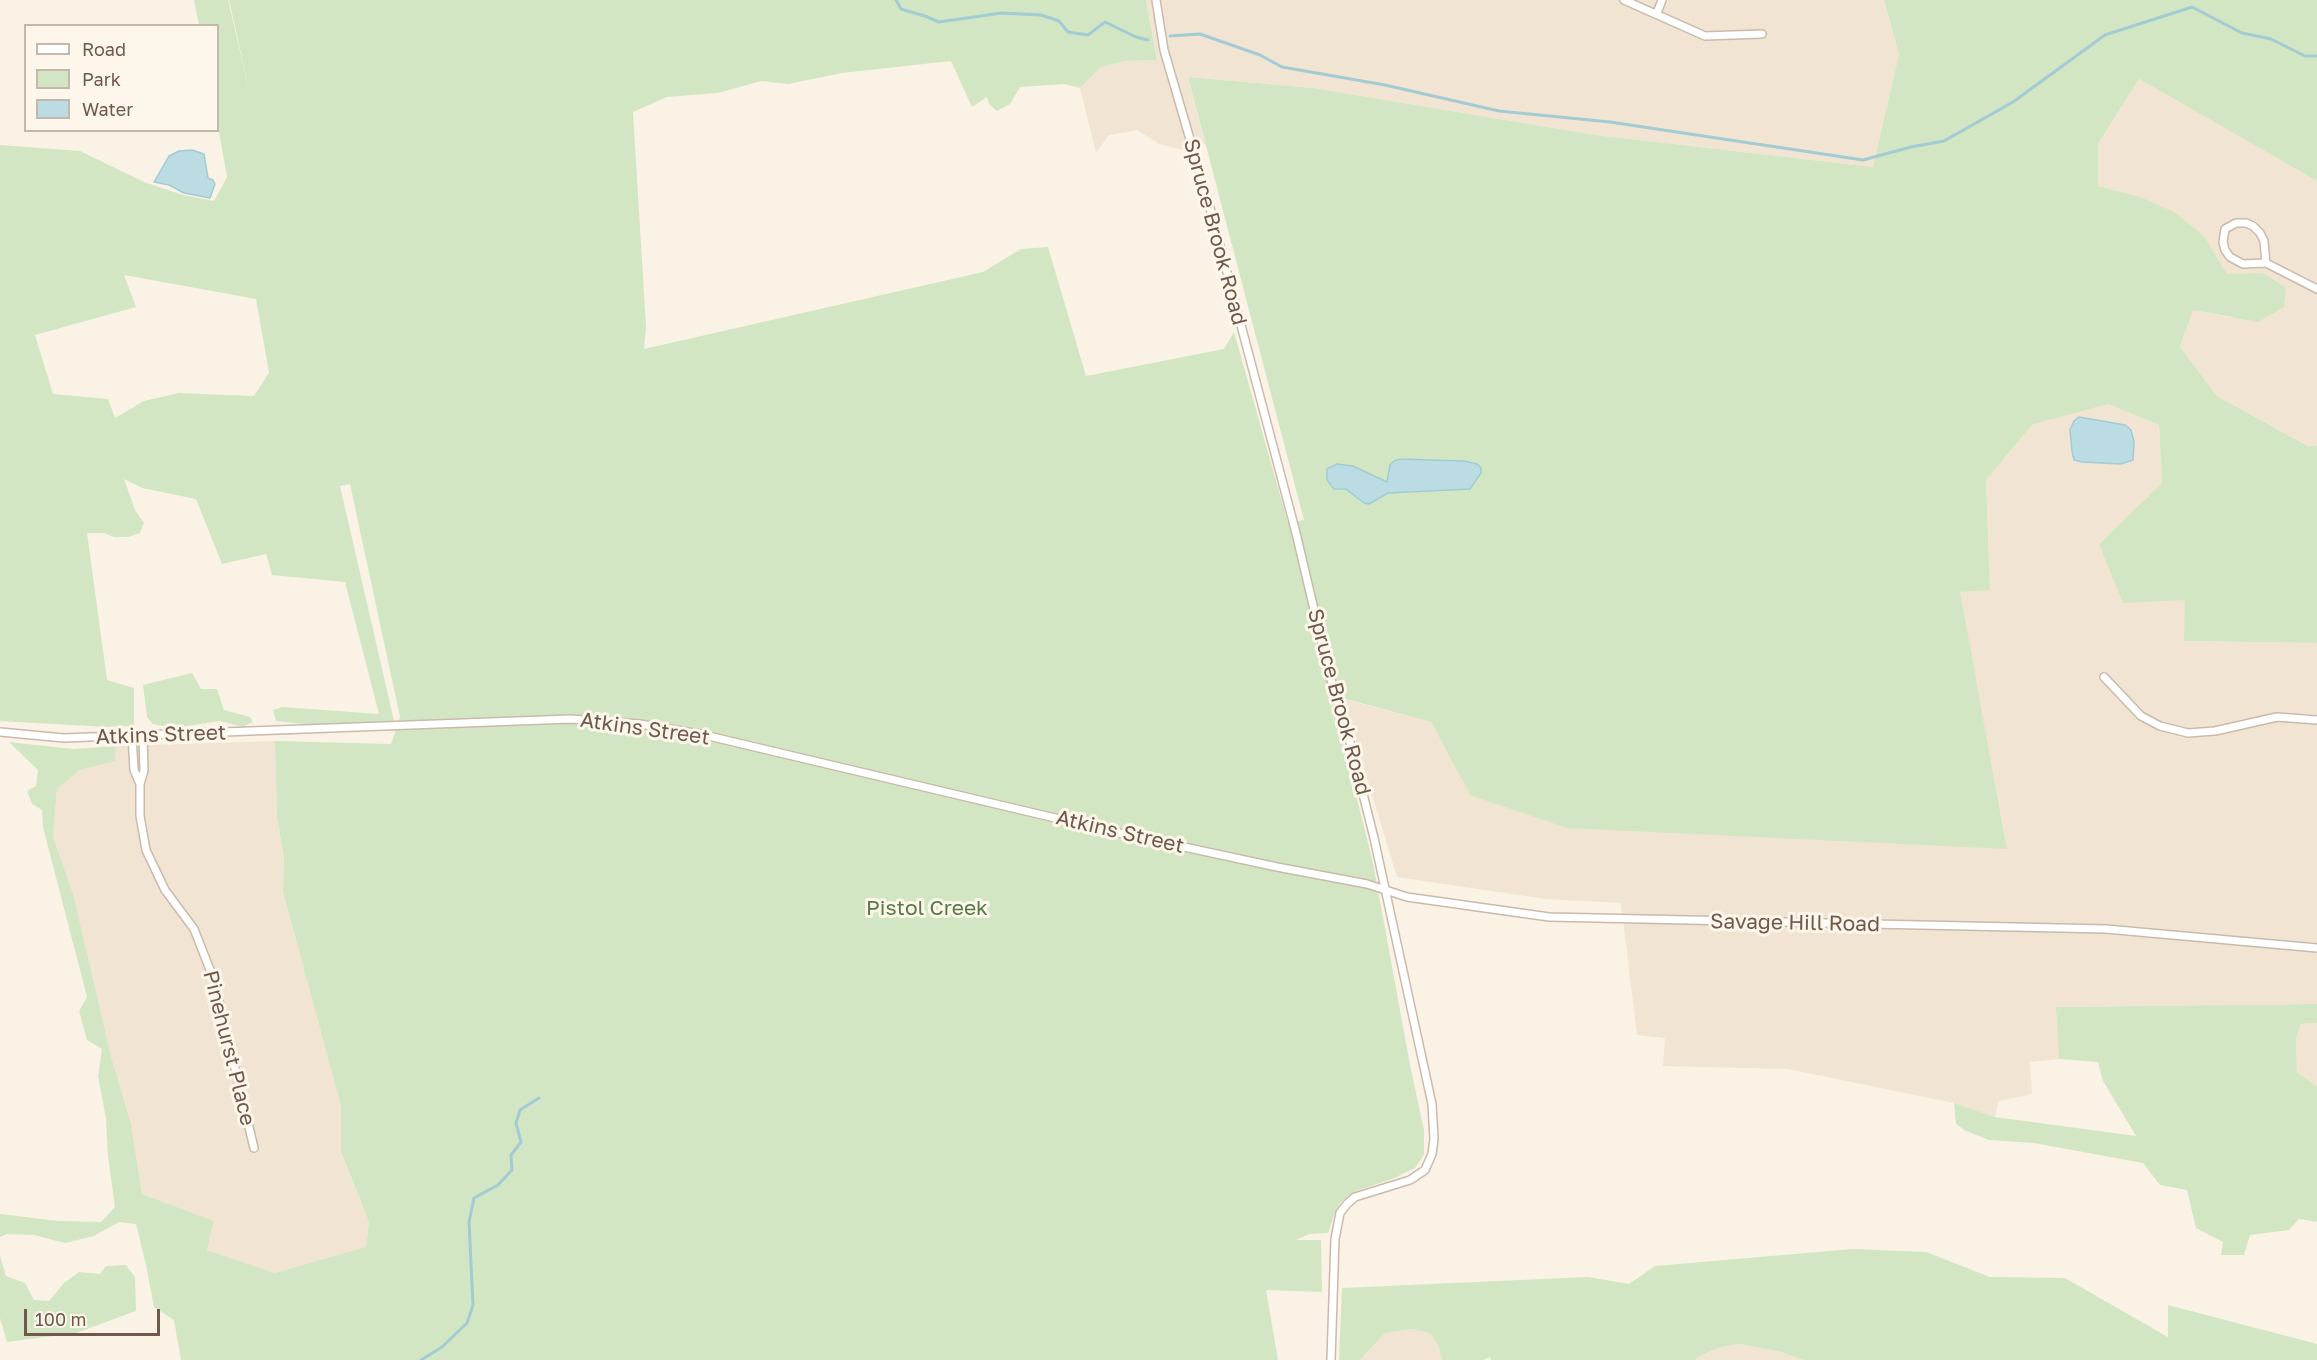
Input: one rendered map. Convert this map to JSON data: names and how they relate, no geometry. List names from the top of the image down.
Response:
{
  "streets": {
    "street": [
      "Spruce Brook Road",
      "Atkins Street",
      "Savage Hill Road",
      "Pinehurst Place"
    ]
  },
  "crossings": [
    ["Spruce Brook Road", "Savage Hill Road"],
    ["Atkins Street", "Savage Hill Road"],
    ["Atkins Street", "Pinehurst Place"]
  ],
  "parks": ["Pistol Creek"],
  "legend": ["Road", "Park", "Water"],
  "scale_bar": "100 m"
}
